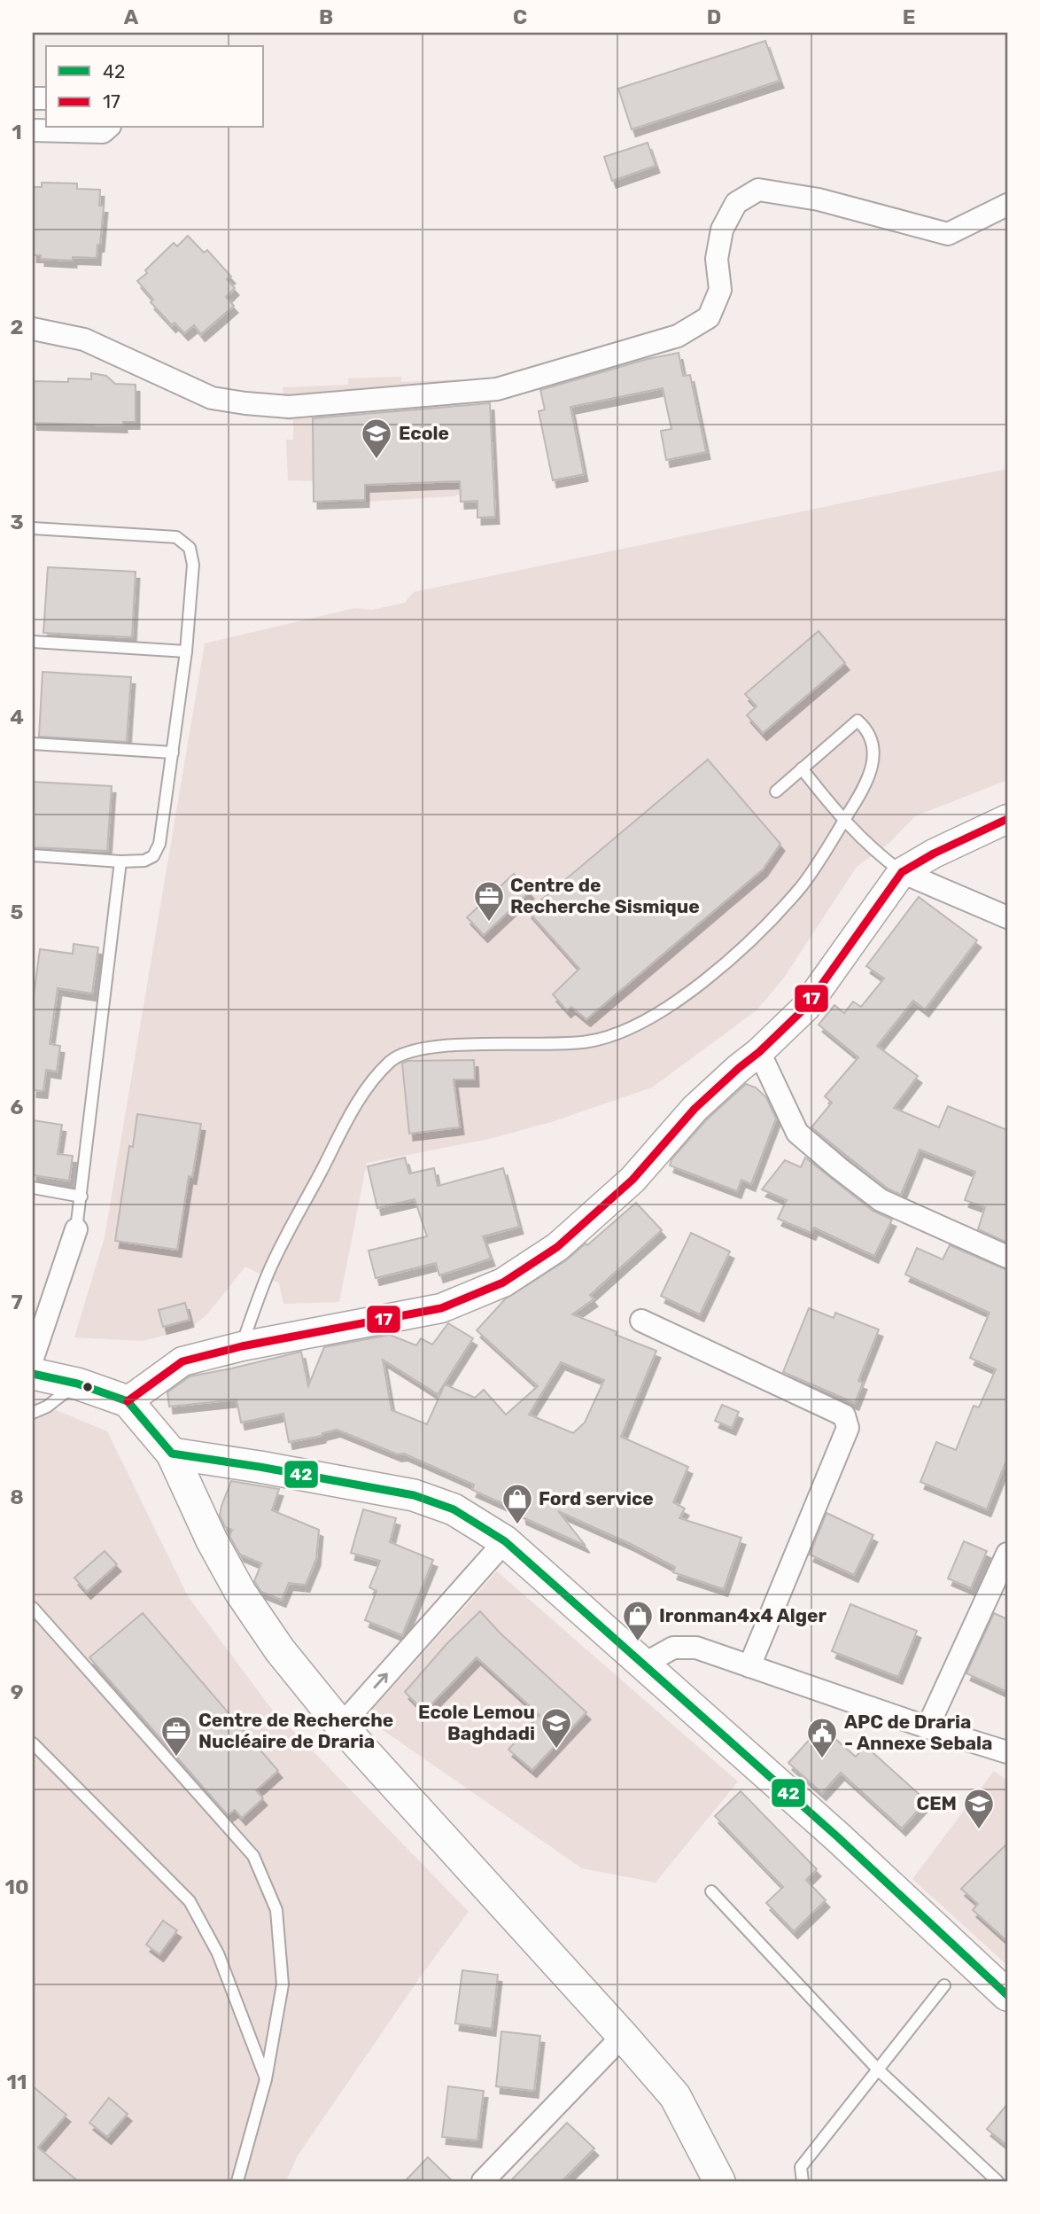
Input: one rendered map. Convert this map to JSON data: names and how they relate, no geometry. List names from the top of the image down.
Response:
{
  "places": {
    "school or university": ["Ecole", "Ecole Lemou Baghdadi", "CEM"],
    "office": ["Centre de Recherche Sismique", "Centre de Recherche Nucléaire de Draria"],
    "shop": ["Ford service", "Ironman4x4 Alger"],
    "public building": ["APC de Draria - Annexe Sebala"]
  },
  "lines": ["transit line 17", "transit line 42"],
  "legend": ["42", "17"],
  "grid": {
    "columns": [
      "A",
      "B",
      "C",
      "D",
      "E"
    ],
    "rows": [
      "1",
      "2",
      "3",
      "4",
      "5",
      "6",
      "7",
      "8",
      "9",
      "10",
      "11"
    ]
  }
}
